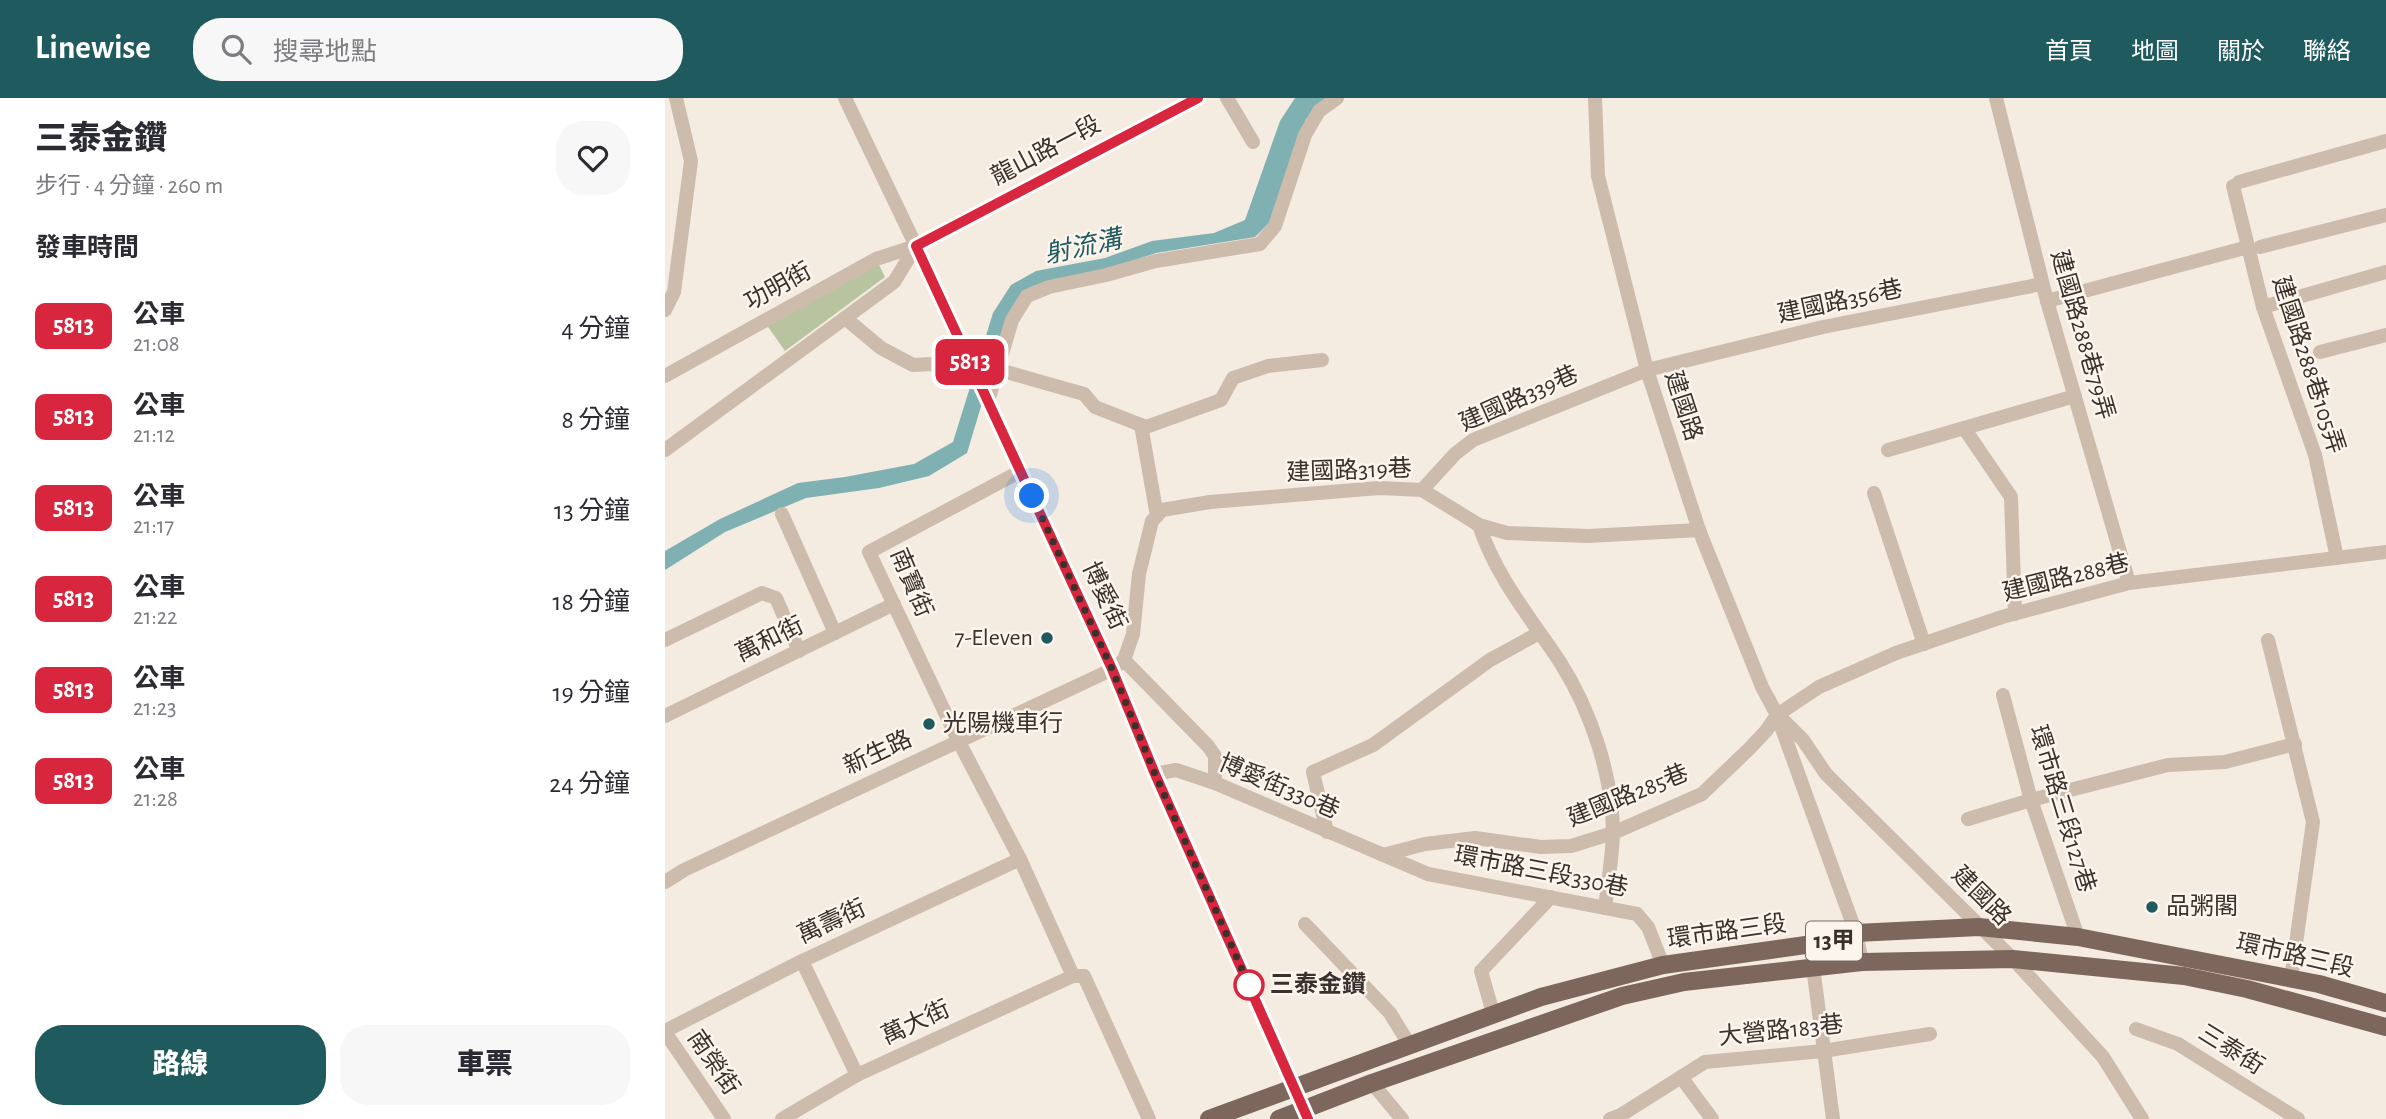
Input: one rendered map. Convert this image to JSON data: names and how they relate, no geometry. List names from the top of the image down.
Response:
{
  "streets": {
    "main road": ["環市路三段", "13甲"],
    "street": [
      "龍山路一段",
      "功明街",
      "建國路356巷",
      "建國路288巷79弄",
      "建國路288巷105弄",
      "建國路339巷",
      "建國路",
      "建國路319巷",
      "建國路288巷",
      "南寶街",
      "博愛街",
      "萬和街",
      "新生路",
      "博愛街330巷",
      "建國路285巷",
      "環市路三段127巷",
      "環市路三段330巷",
      "萬壽街",
      "萬大街",
      "大營路183巷",
      "三泰街",
      "南榮街"
    ]
  },
  "crossings": [
    ["龍山路一段", "功明街"],
    ["龍山路一段", "博愛街"],
    ["功明街", "博愛街"],
    ["建國路356巷", "建國路288巷79弄"],
    ["建國路356巷", "建國路339巷"],
    ["建國路356巷", "建國路"],
    ["建國路288巷79弄", "建國路288巷"],
    ["建國路288巷105弄", "建國路288巷"],
    ["建國路339巷", "建國路"],
    ["建國路339巷", "建國路319巷"],
    ["建國路", "建國路319巷"],
    ["建國路", "建國路288巷"],
    ["建國路", "建國路285巷"],
    ["建國路", "環市路三段"],
    ["建國路288巷", "建國路285巷"],
    ["南寶街", "博愛街"],
    ["南寶街", "萬和街"],
    ["南寶街", "新生路"],
    ["南寶街", "萬壽街"],
    ["南寶街", "萬大街"],
    ["博愛街", "新生路"],
    ["博愛街", "博愛街330巷"],
    ["博愛街", "環市路三段"],
    ["博愛街", "13甲"],
    ["博愛街330巷", "建國路285巷"],
    ["博愛街330巷", "環市路三段330巷"],
    ["建國路285巷", "環市路三段330巷"],
    ["環市路三段127巷", "環市路三段"],
    ["環市路三段330巷", "環市路三段"],
    ["萬壽街", "南榮街"],
    ["環市路三段", "13甲"]
  ],
  "water": ["射流溝"],
  "places": [
    "7-Eleven",
    "光陽機車行",
    "品粥閣",
    "三泰金鑽"
  ],
  "lines": ["bus line 5813"],
  "page": {
    "header": "Linewise",
    "search": "搜尋地點",
    "nav": [
      "首頁",
      "地圖",
      "關於",
      "聯絡"
    ],
    "heading": [
      ["三泰金鑽", "步行 · 4 分鐘 · 260 m"],
      "發車時間"
    ],
    "on_map": "5813",
    "list": [
      {
        "mark": "5813",
        "name": "公車",
        "note": "21:08",
        "value": "4 分鐘"
      },
      {
        "mark": "5813",
        "name": "公車",
        "note": "21:12",
        "value": "8 分鐘"
      },
      {
        "mark": "5813",
        "name": "公車",
        "note": "21:17",
        "value": "13 分鐘"
      },
      {
        "mark": "5813",
        "name": "公車",
        "note": "21:22",
        "value": "18 分鐘"
      },
      {
        "mark": "5813",
        "name": "公車",
        "note": "21:23",
        "value": "19 分鐘"
      },
      {
        "mark": "5813",
        "name": "公車",
        "note": "21:28",
        "value": "24 分鐘"
      }
    ],
    "buttons": ["路線", "車票"]
  }
}
